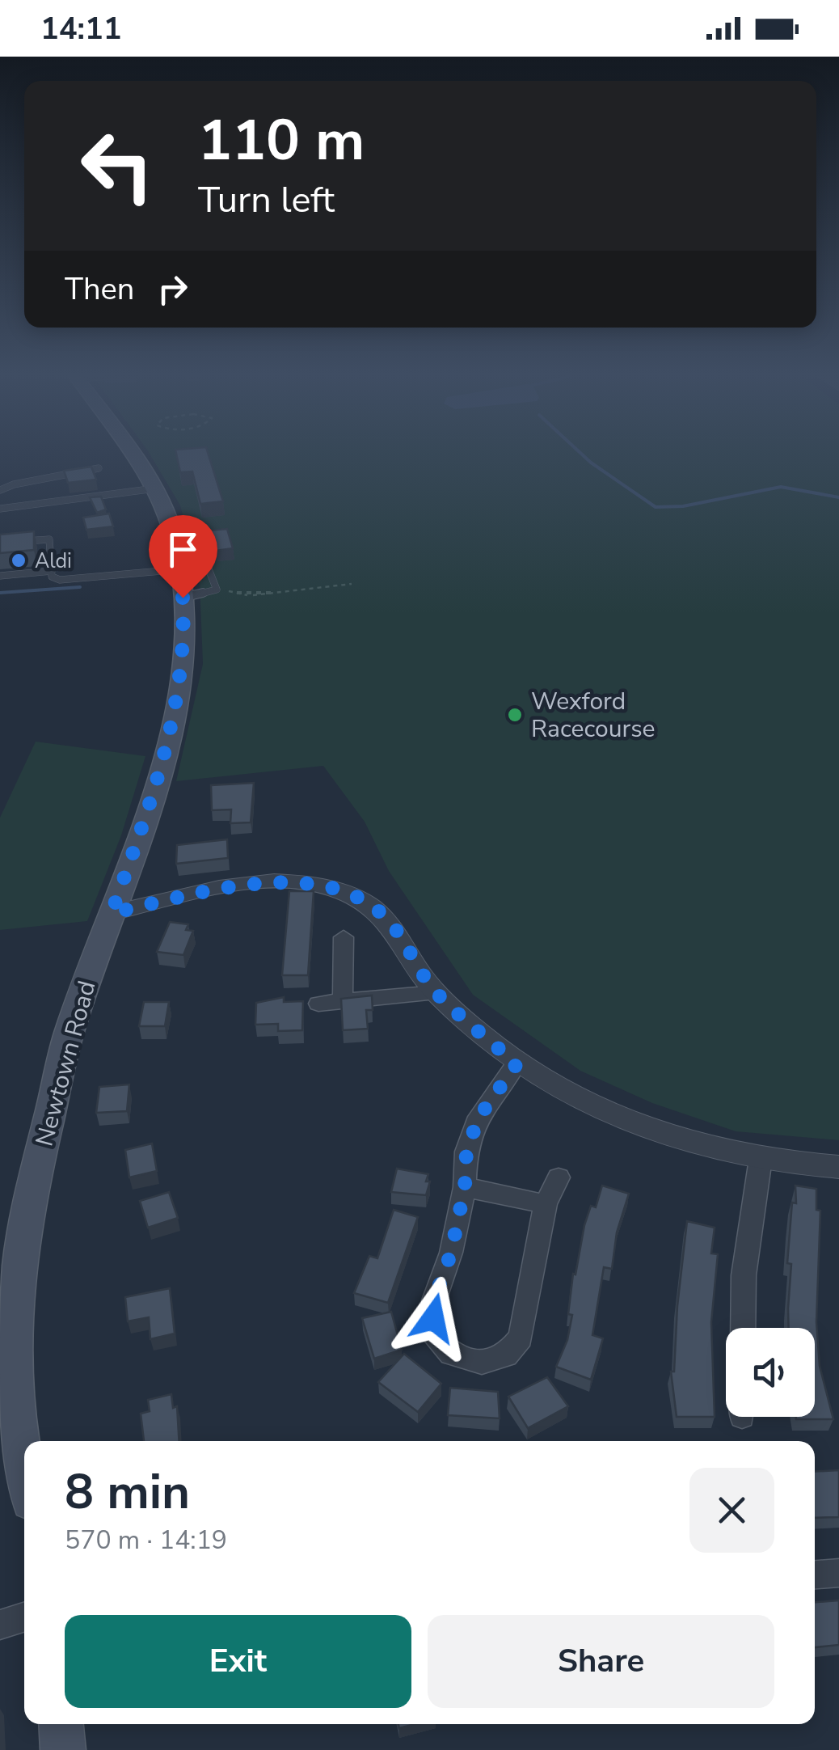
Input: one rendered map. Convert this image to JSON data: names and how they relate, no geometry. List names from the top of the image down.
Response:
{
  "streets": {
    "main road": ["Newtown Road"]
  },
  "places": ["Aldi", "Wexford Racecourse"],
  "page": {
    "status": "14:11",
    "turn": ["110 m", "Turn left"],
    "then": "Then",
    "heading": ["8 min", "570 m · 14:19"],
    "buttons": ["Exit", "Share"]
  }
}
